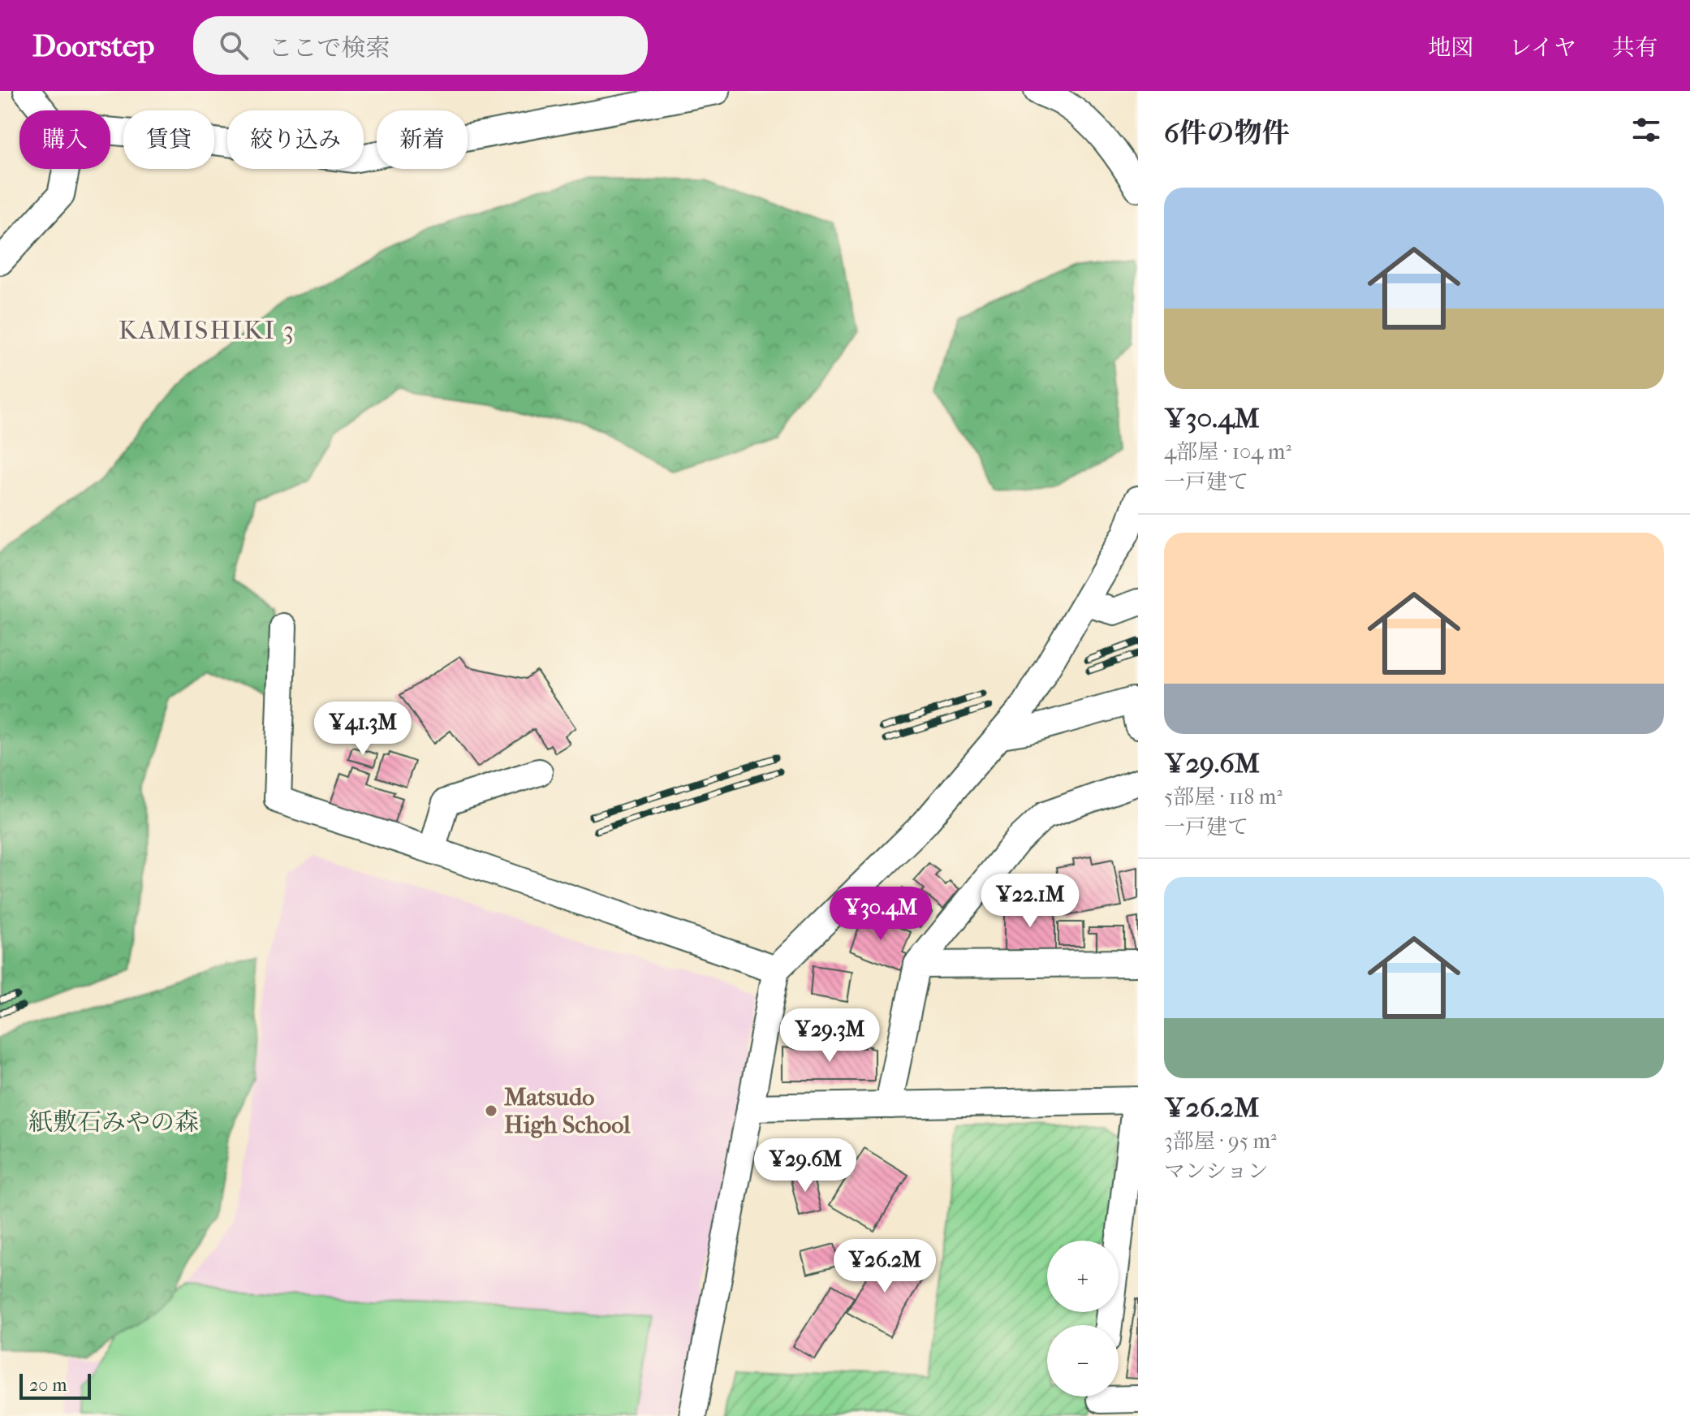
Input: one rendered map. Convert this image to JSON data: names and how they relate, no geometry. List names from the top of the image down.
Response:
{
  "districts": ["KAMISHIKI 3"],
  "parks": ["紙敷石みやの森"],
  "places": ["Matsudo High School"],
  "scale_bar": "20 m",
  "page": {
    "header": "Doorstep",
    "search": "ここで検索",
    "nav": ["地図", "レイヤ", "共有"],
    "heading": "6件の物件",
    "chip": [
      "購入",
      "賃貸",
      "絞り込み",
      "新着"
    ],
    "list": [
      {
        "name": "¥30.4M",
        "note": "4部屋 · 104 m² · 一戸建て"
      },
      {
        "name": "¥29.6M",
        "note": "5部屋 · 118 m² · 一戸建て"
      },
      {
        "name": "¥26.2M",
        "note": "3部屋 · 95 m² · マンション"
      }
    ],
    "price": [
      "¥41.3M",
      "¥22.1M",
      "¥30.4M",
      "¥29.3M",
      "¥29.6M",
      "¥26.2M"
    ],
    "map_buttons": ["+", "−"],
    "scale": "20 m"
  }
}
